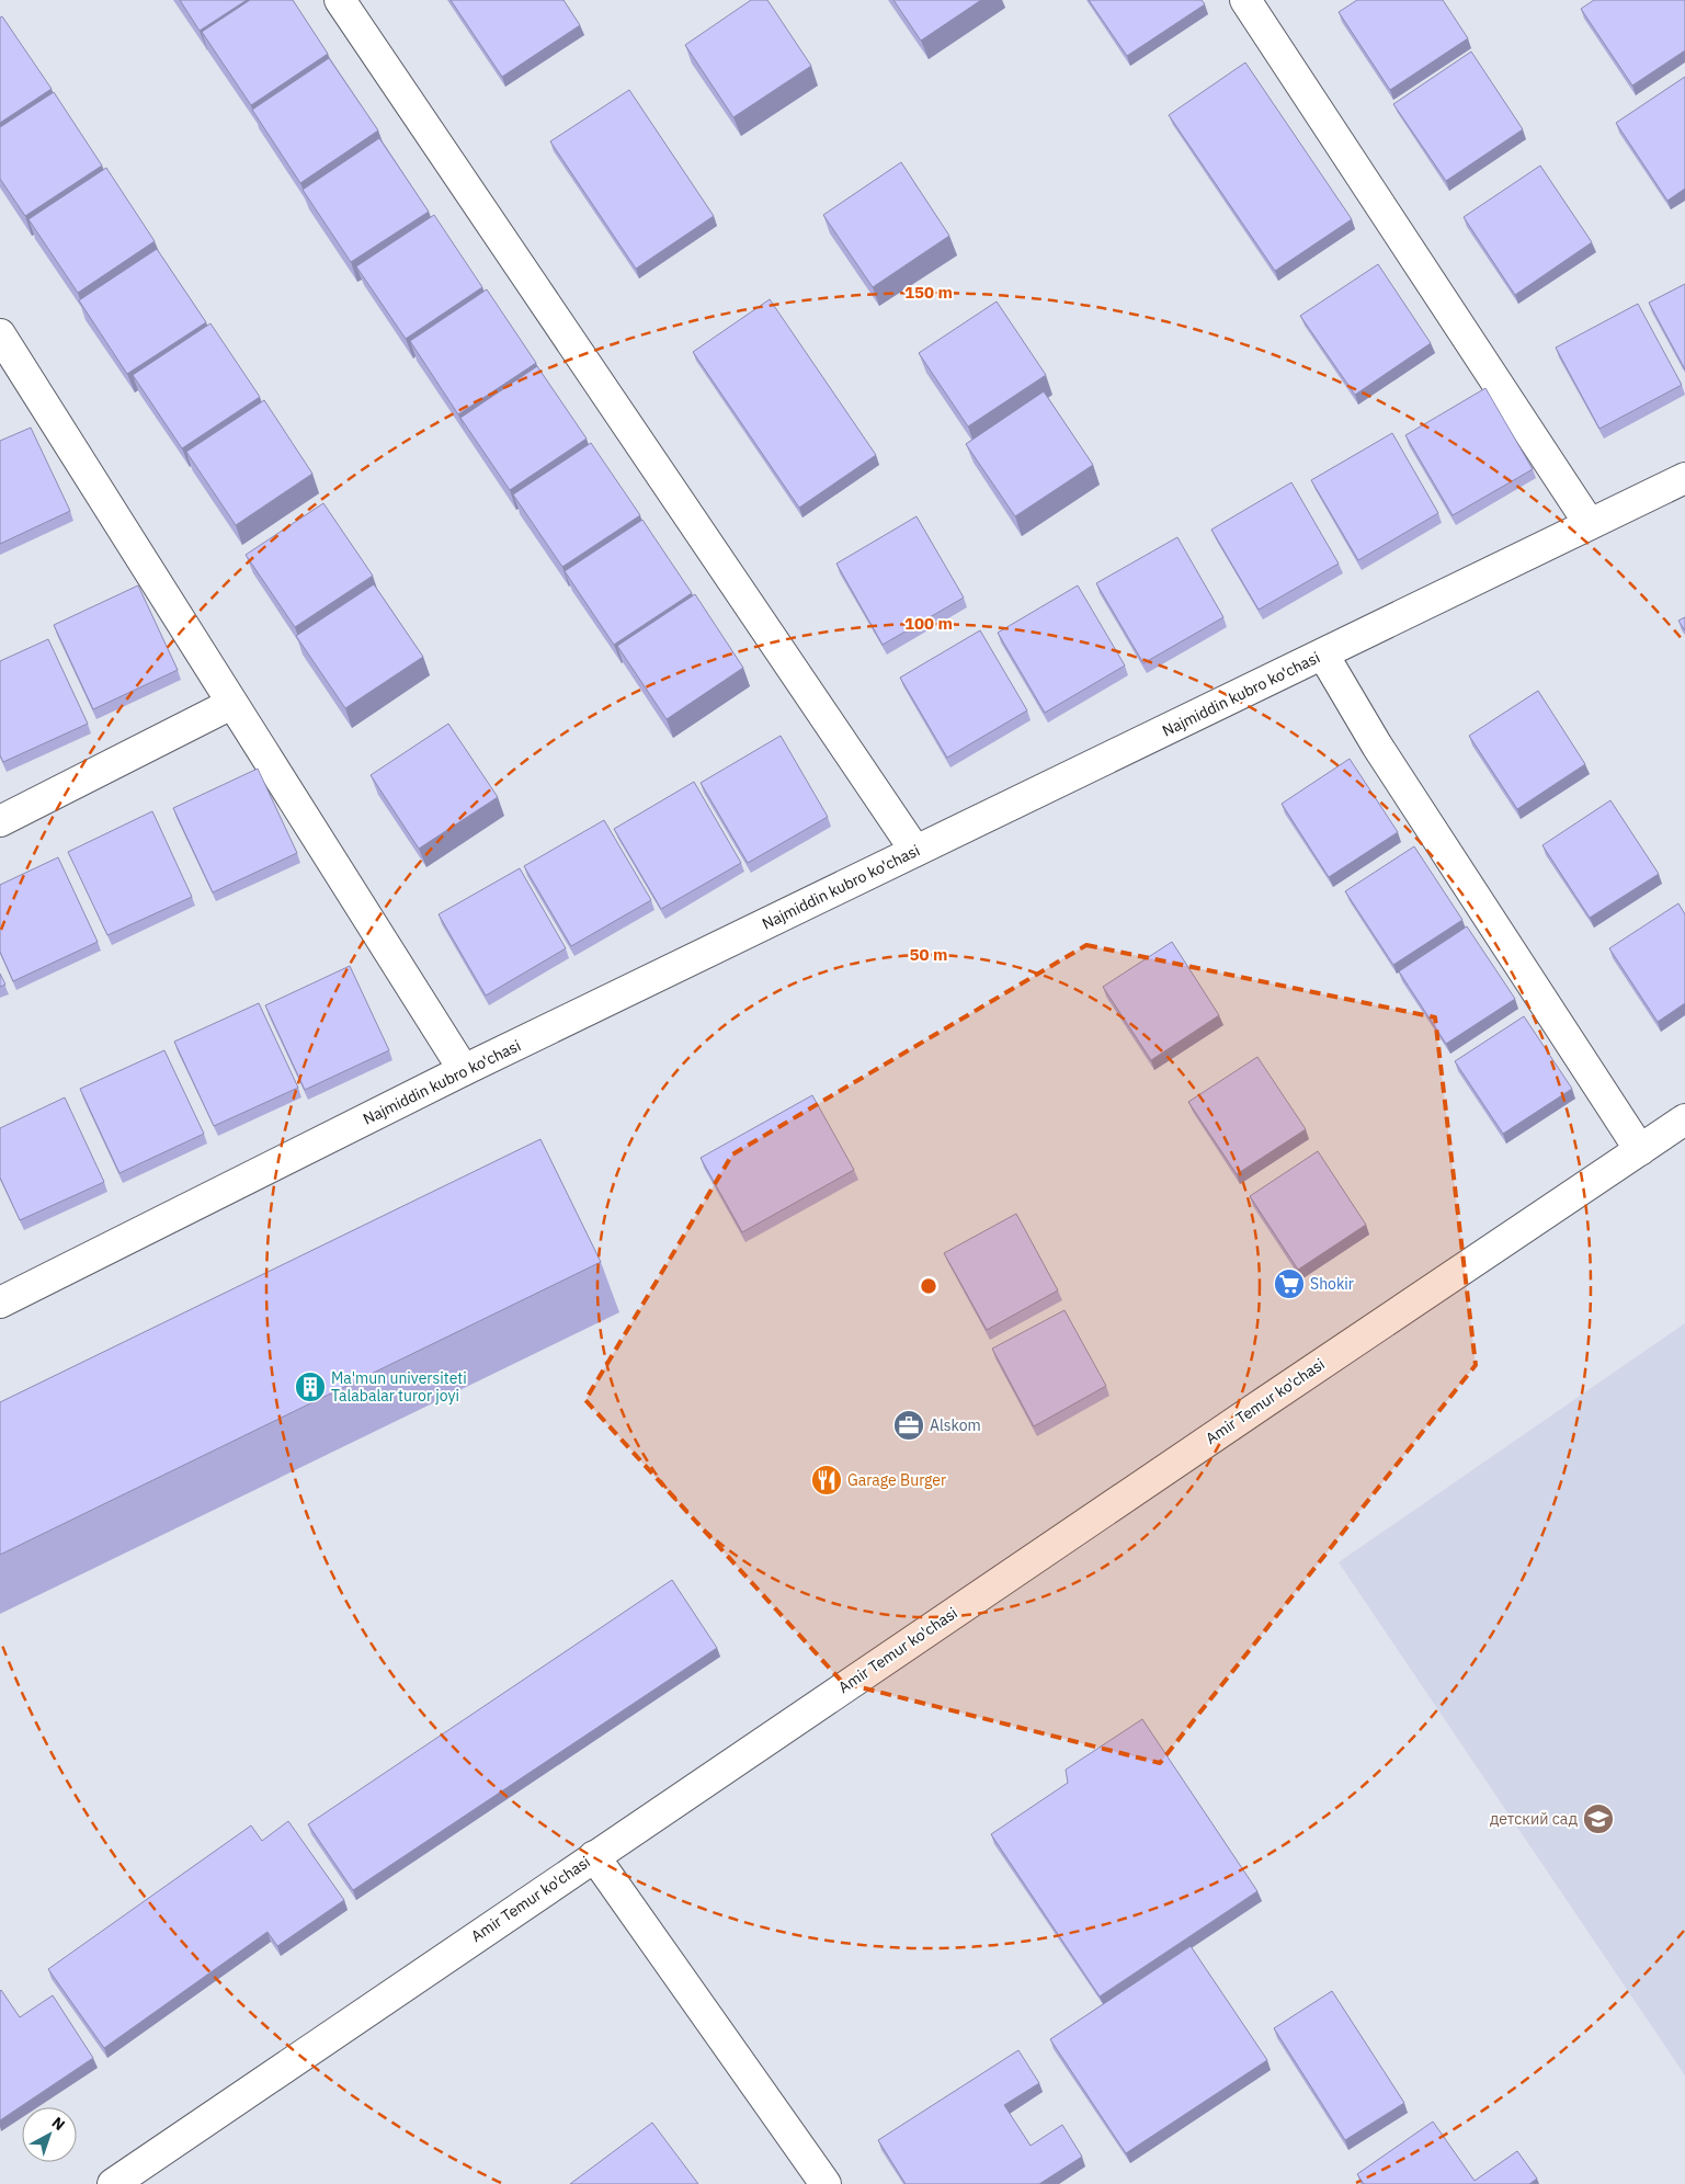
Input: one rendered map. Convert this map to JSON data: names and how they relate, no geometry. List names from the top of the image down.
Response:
{
  "streets": {
    "main road": ["Najmiddin kubro ko'chasi", "Amir Temur ko'chasi"]
  },
  "places": {
    "supermarket": ["Shokir"],
    "building": ["Ma'mun universiteti Talabalar turor joyi"],
    "office": ["Alskom"],
    "restaurant": ["Garage Burger"],
    "school or university": ["детский сад"]
  },
  "north": "top right",
  "rings": ["150 m", "100 m", "50 m"]
}
